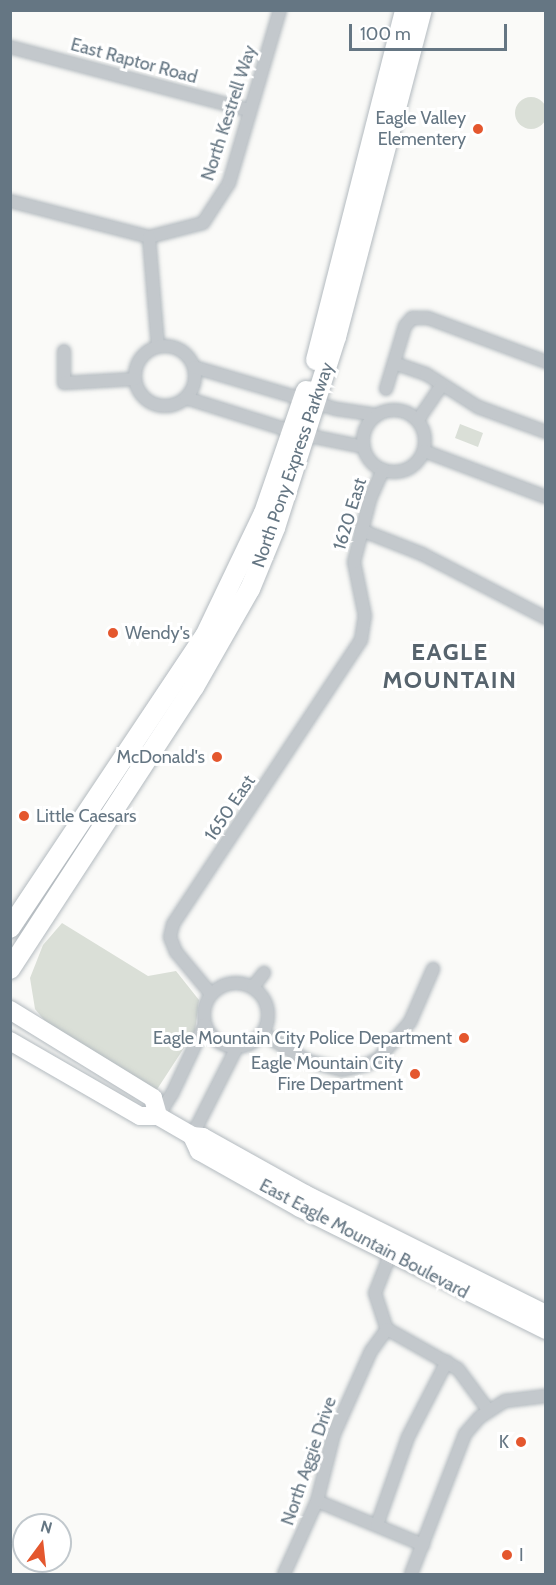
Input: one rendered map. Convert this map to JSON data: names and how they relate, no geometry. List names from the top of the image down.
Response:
{
  "streets": {
    "main road": ["North Pony Express Parkway"],
    "street": [
      "East Raptor Road",
      "North Kestrell Way",
      "1620 East",
      "1650 East",
      "East Eagle Mountain Boulevard",
      "North Aggie Drive"
    ]
  },
  "crossings": [
    ["East Raptor Road", "North Kestrell Way"],
    ["1620 East", "1650 East"]
  ],
  "districts": ["EAGLE MOUNTAIN"],
  "places": [
    "Eagle Valley Elementery",
    "Wendy's",
    "McDonald's",
    "Little Caesars",
    "Eagle Mountain City Police Department",
    "Eagle Mountain City Fire Department",
    "K",
    "I"
  ],
  "scale_bar": "100 m",
  "north": "top"
}
